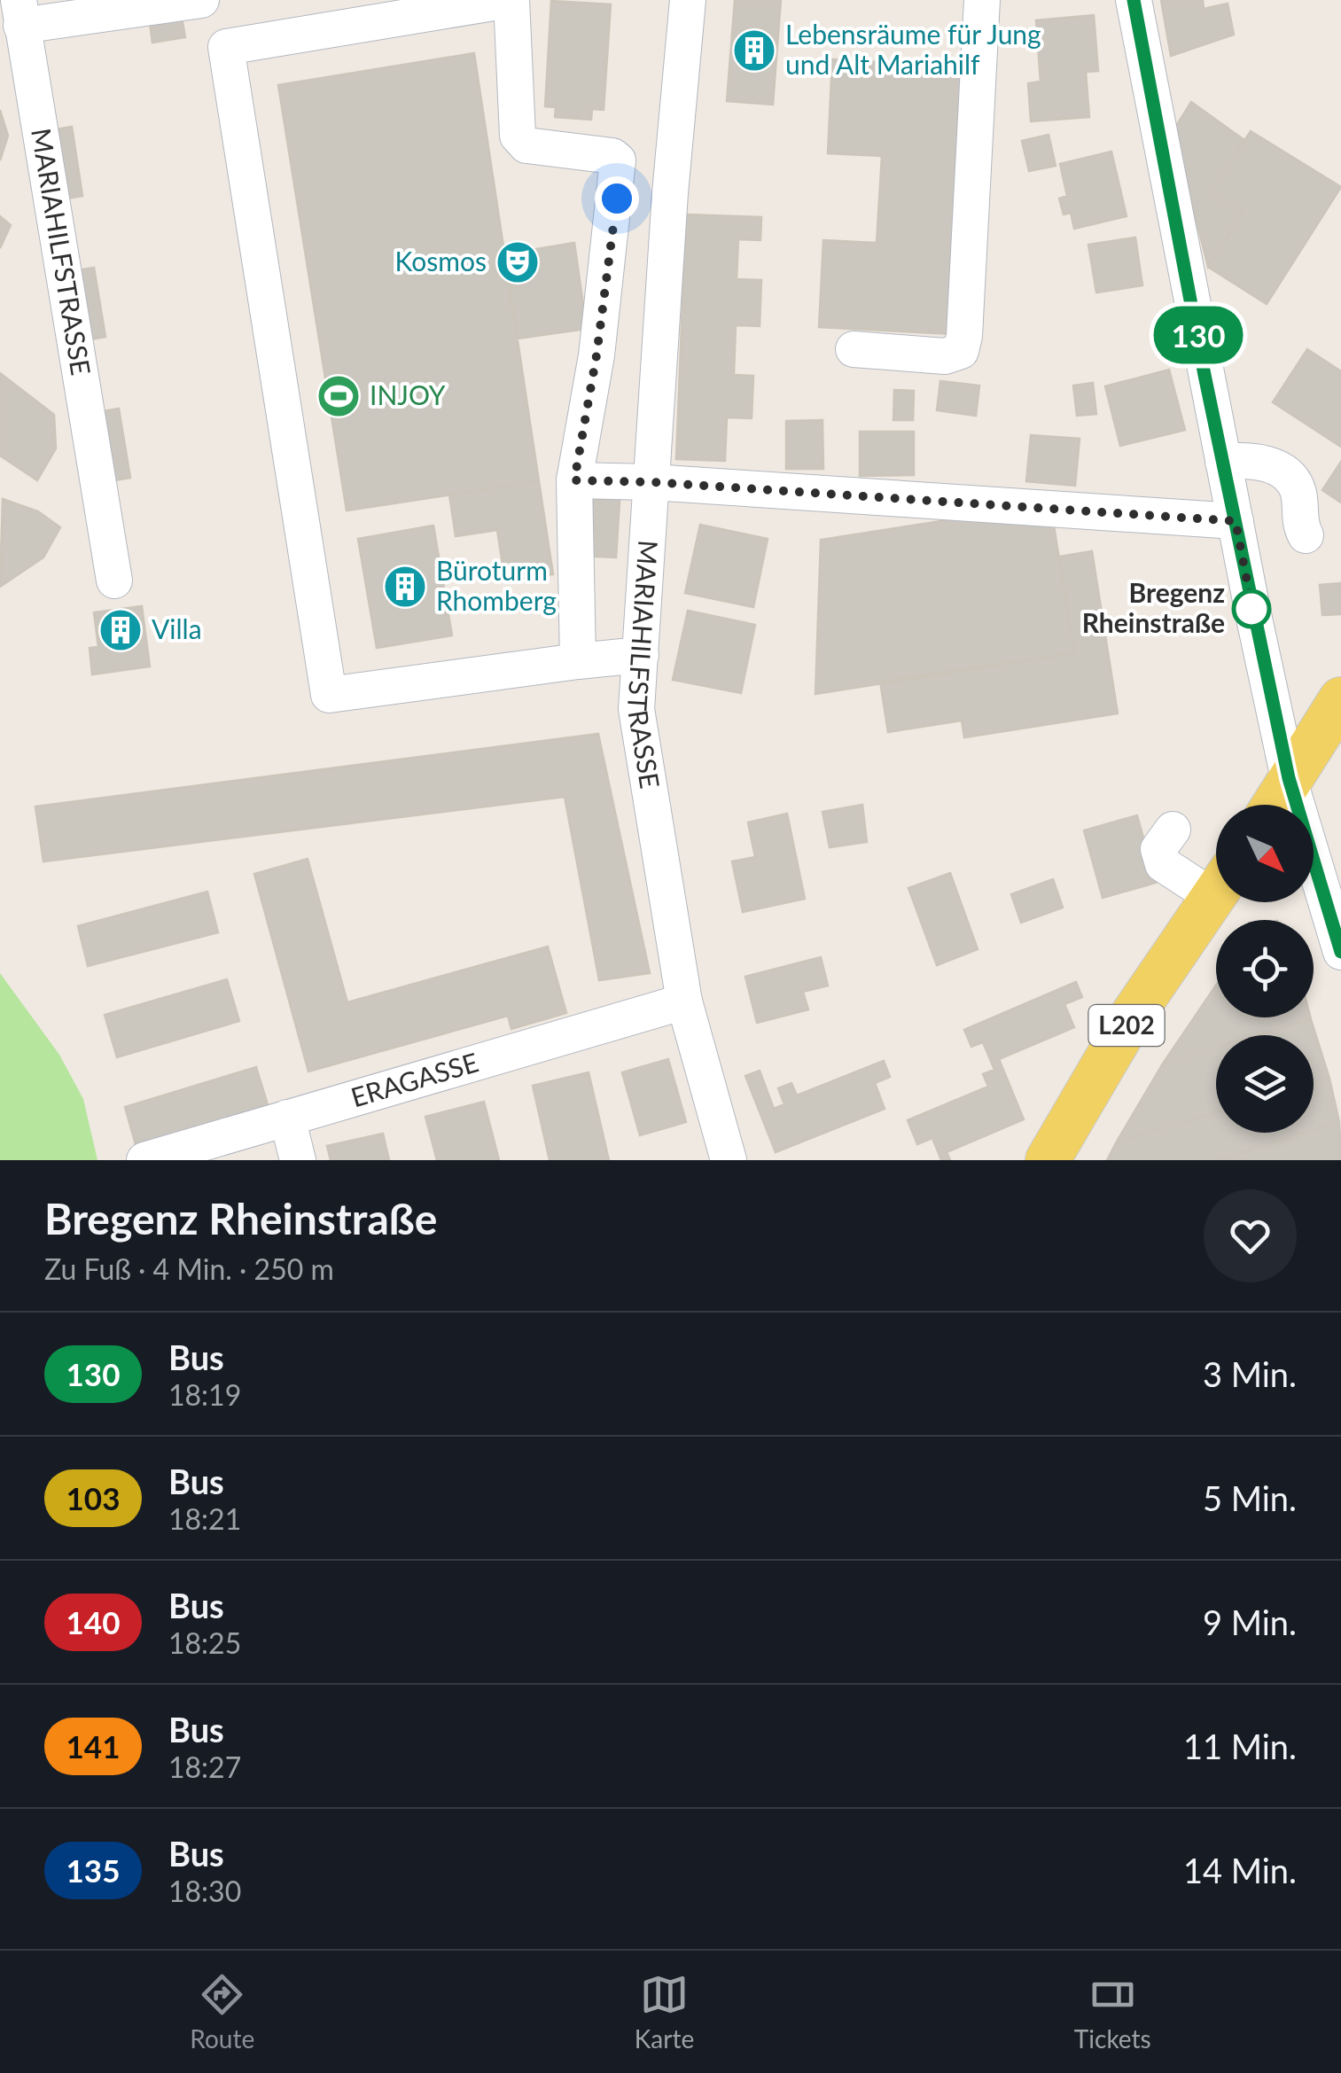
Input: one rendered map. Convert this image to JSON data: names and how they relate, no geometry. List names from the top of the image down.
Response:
{
  "streets": {
    "main road": ["L202"],
    "street": ["MARIAHILFSTRASSE", "ERAGASSE"]
  },
  "crossings": [
    ["MARIAHILFSTRASSE", "ERAGASSE"]
  ],
  "places": {
    "building": ["Lebensräume für Jung und Alt Mariahilf", "Büroturm Rhomberg", "Villa"],
    "theatre": ["Kosmos"],
    "sports": ["INJOY"],
    "other": ["Bregenz Rheinstraße"]
  },
  "lines": ["bus line 130"],
  "north": "bottom right",
  "page": {
    "on_map": "130",
    "heading": ["Bregenz Rheinstraße", "Zu Fuß · 4 Min. · 250 m"],
    "list": [
      {
        "mark": "130",
        "name": "Bus",
        "note": "18:19",
        "value": "3 Min."
      },
      {
        "mark": "103",
        "name": "Bus",
        "note": "18:21",
        "value": "5 Min."
      },
      {
        "mark": "140",
        "name": "Bus",
        "note": "18:25",
        "value": "9 Min."
      },
      {
        "mark": "141",
        "name": "Bus",
        "note": "18:27",
        "value": "11 Min."
      },
      {
        "mark": "135",
        "name": "Bus",
        "note": "18:30",
        "value": "14 Min."
      }
    ],
    "tabs": ["Route", "Karte", "Tickets"]
  }
}
